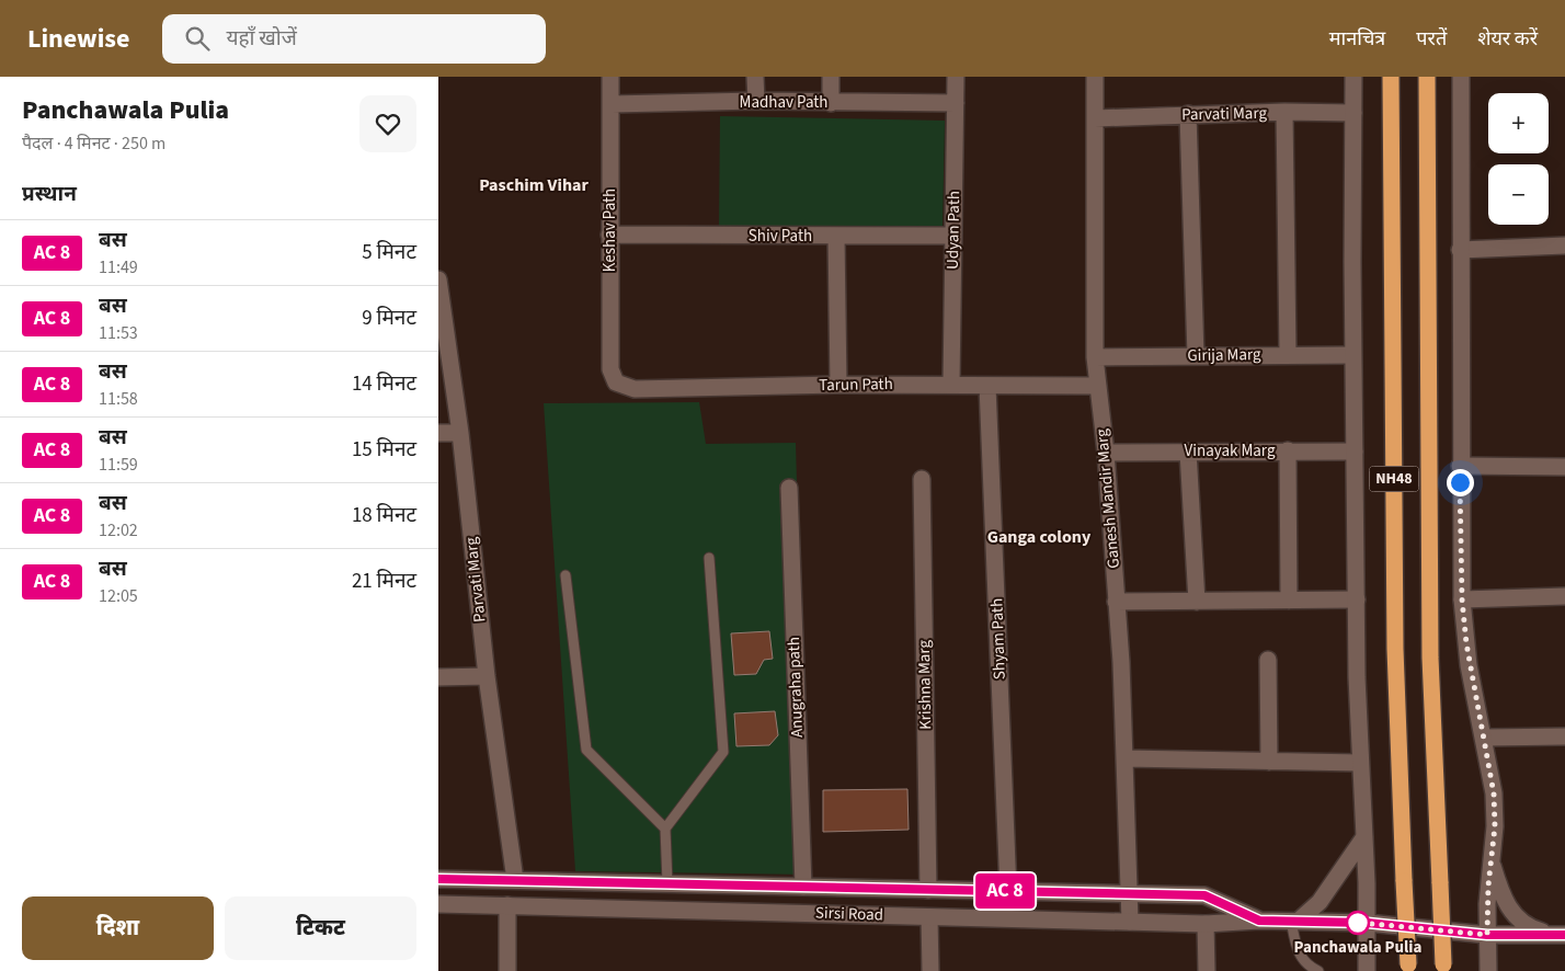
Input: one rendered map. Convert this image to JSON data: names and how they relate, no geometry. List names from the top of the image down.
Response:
{
  "streets": {
    "highway": ["NH48"],
    "street": [
      "Madhav Path",
      "Parvati Marg",
      "Keshav Path",
      "Udyan Path",
      "Shiv Path",
      "Girija Marg",
      "Tarun Path",
      "Vinayak Marg",
      "Ganesh Mandir Marg",
      "Shyam Path",
      "Krishna Marg",
      "Anugraha path",
      "Sirsi Road"
    ]
  },
  "crossings": [
    ["Madhav Path", "Keshav Path"],
    ["Madhav Path", "Udyan Path"],
    ["Parvati Marg", "Ganesh Mandir Marg"],
    ["Parvati Marg", "Sirsi Road"],
    ["Keshav Path", "Shiv Path"],
    ["Keshav Path", "Tarun Path"],
    ["Udyan Path", "Shiv Path"],
    ["Udyan Path", "Tarun Path"],
    ["Girija Marg", "Ganesh Mandir Marg"],
    ["Tarun Path", "Ganesh Mandir Marg"],
    ["Tarun Path", "Shyam Path"],
    ["Vinayak Marg", "Ganesh Mandir Marg"],
    ["Ganesh Mandir Marg", "Sirsi Road"],
    ["Shyam Path", "Sirsi Road"],
    ["Krishna Marg", "Sirsi Road"],
    ["Anugraha path", "Sirsi Road"]
  ],
  "districts": ["Paschim Vihar", "Ganga colony"],
  "places": ["Panchawala Pulia"],
  "page": {
    "header": "Linewise",
    "search": "यहाँ खोजें",
    "nav": ["मानचित्र", "परतें", "शेयर करें"],
    "heading": [
      ["Panchawala Pulia", "पैदल · 4 मिनट · 250 m"],
      "प्रस्थान"
    ],
    "on_map": "AC 8",
    "map_buttons": ["+", "−"],
    "list": [
      {
        "mark": "AC 8",
        "name": "बस",
        "note": "11:49",
        "value": "5 मिनट"
      },
      {
        "mark": "AC 8",
        "name": "बस",
        "note": "11:53",
        "value": "9 मिनट"
      },
      {
        "mark": "AC 8",
        "name": "बस",
        "note": "11:58",
        "value": "14 मिनट"
      },
      {
        "mark": "AC 8",
        "name": "बस",
        "note": "11:59",
        "value": "15 मिनट"
      },
      {
        "mark": "AC 8",
        "name": "बस",
        "note": "12:02",
        "value": "18 मिनट"
      },
      {
        "mark": "AC 8",
        "name": "बस",
        "note": "12:05",
        "value": "21 मिनट"
      }
    ],
    "buttons": ["दिशा", "टिकट"]
  }
}
